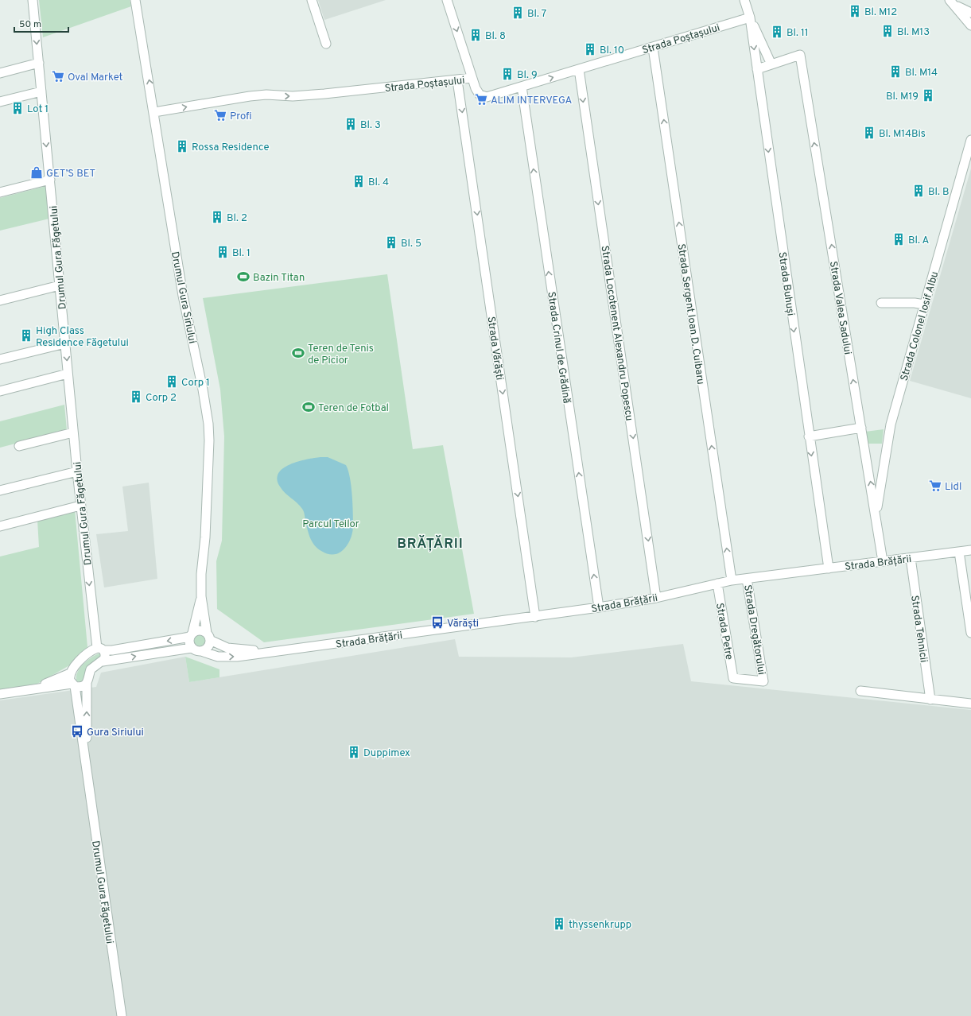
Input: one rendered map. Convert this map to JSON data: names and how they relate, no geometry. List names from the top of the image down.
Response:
{
  "streets": {
    "street": [
      "Strada Poștașului",
      "Drumul Gura Făgetului",
      "Strada Buhuși",
      "Drumul Gura Siriului",
      "Strada Valea Sadului",
      "Strada Sergent Ioan D. Cuibaru",
      "Strada Colonel Iosif Albu",
      "Strada Locotenent Alexandru Popescu",
      "Strada Crinul de Grădină",
      "Strada Vărăști",
      "Strada Brățării",
      "Strada Tehnicii",
      "Strada Dregătorului",
      "Strada Petre"
    ]
  },
  "crossings": [
    ["Strada Poștașului", "Strada Buhuși"],
    ["Strada Poștașului", "Drumul Gura Siriului"],
    ["Strada Poștașului", "Strada Sergent Ioan D. Cuibaru"],
    ["Strada Poștașului", "Strada Locotenent Alexandru Popescu"],
    ["Strada Poștașului", "Strada Crinul de Grădină"],
    ["Strada Poștașului", "Strada Vărăști"],
    ["Strada Buhuși", "Strada Brățării"],
    ["Drumul Gura Siriului", "Strada Brățării"],
    ["Strada Valea Sadului", "Strada Colonel Iosif Albu"],
    ["Strada Valea Sadului", "Strada Brățării"],
    ["Strada Sergent Ioan D. Cuibaru", "Strada Brățării"],
    ["Strada Locotenent Alexandru Popescu", "Strada Brățării"],
    ["Strada Crinul de Grădină", "Strada Brățării"],
    ["Strada Vărăști", "Strada Brățării"],
    ["Strada Brățării", "Strada Tehnicii"],
    ["Strada Brățării", "Strada Dregătorului"],
    ["Strada Brățării", "Strada Petre"],
    ["Strada Dregătorului", "Strada Petre"]
  ],
  "one_way": [
    "Strada Poștașului",
    "Strada Buhuși",
    "Strada Valea Sadului",
    "Strada Sergent Ioan D. Cuibaru",
    "Strada Locotenent Alexandru Popescu",
    "Strada Crinul de Grădină",
    "Strada Vărăști"
  ],
  "districts": ["BRĂȚĂRII"],
  "parks": ["Parcul Teilor"],
  "places": {
    "building": [
      "Bl. M12",
      "Bl. 7",
      "Bl. M13",
      "Bl. 11",
      "Bl. 8",
      "Bl. 10",
      "Bl. M14",
      "Bl. 9",
      "Bl. M19",
      "Lot 1",
      "Bl. 3",
      "Bl. M14Bis",
      "Rossa Residence",
      "Bl. 4",
      "Bl. B",
      "Bl. 2",
      "Bl. A",
      "Bl. 5",
      "Bl. 1",
      "High Class Residence Făgetului",
      "Corp 1",
      "Corp 2",
      "Duppimex",
      "thyssenkrupp"
    ],
    "supermarket": [
      "Oval Market",
      "ALIM INTERVEGA",
      "Profi",
      "Lidl"
    ],
    "shop": ["GET’S BET"],
    "sports": ["Bazin Titan", "Teren de Tenis de Picior", "Teren de Fotbal"],
    "bus stop": ["Vărăști", "Gura Siriului"]
  },
  "scale_bar": "50 m"
}
